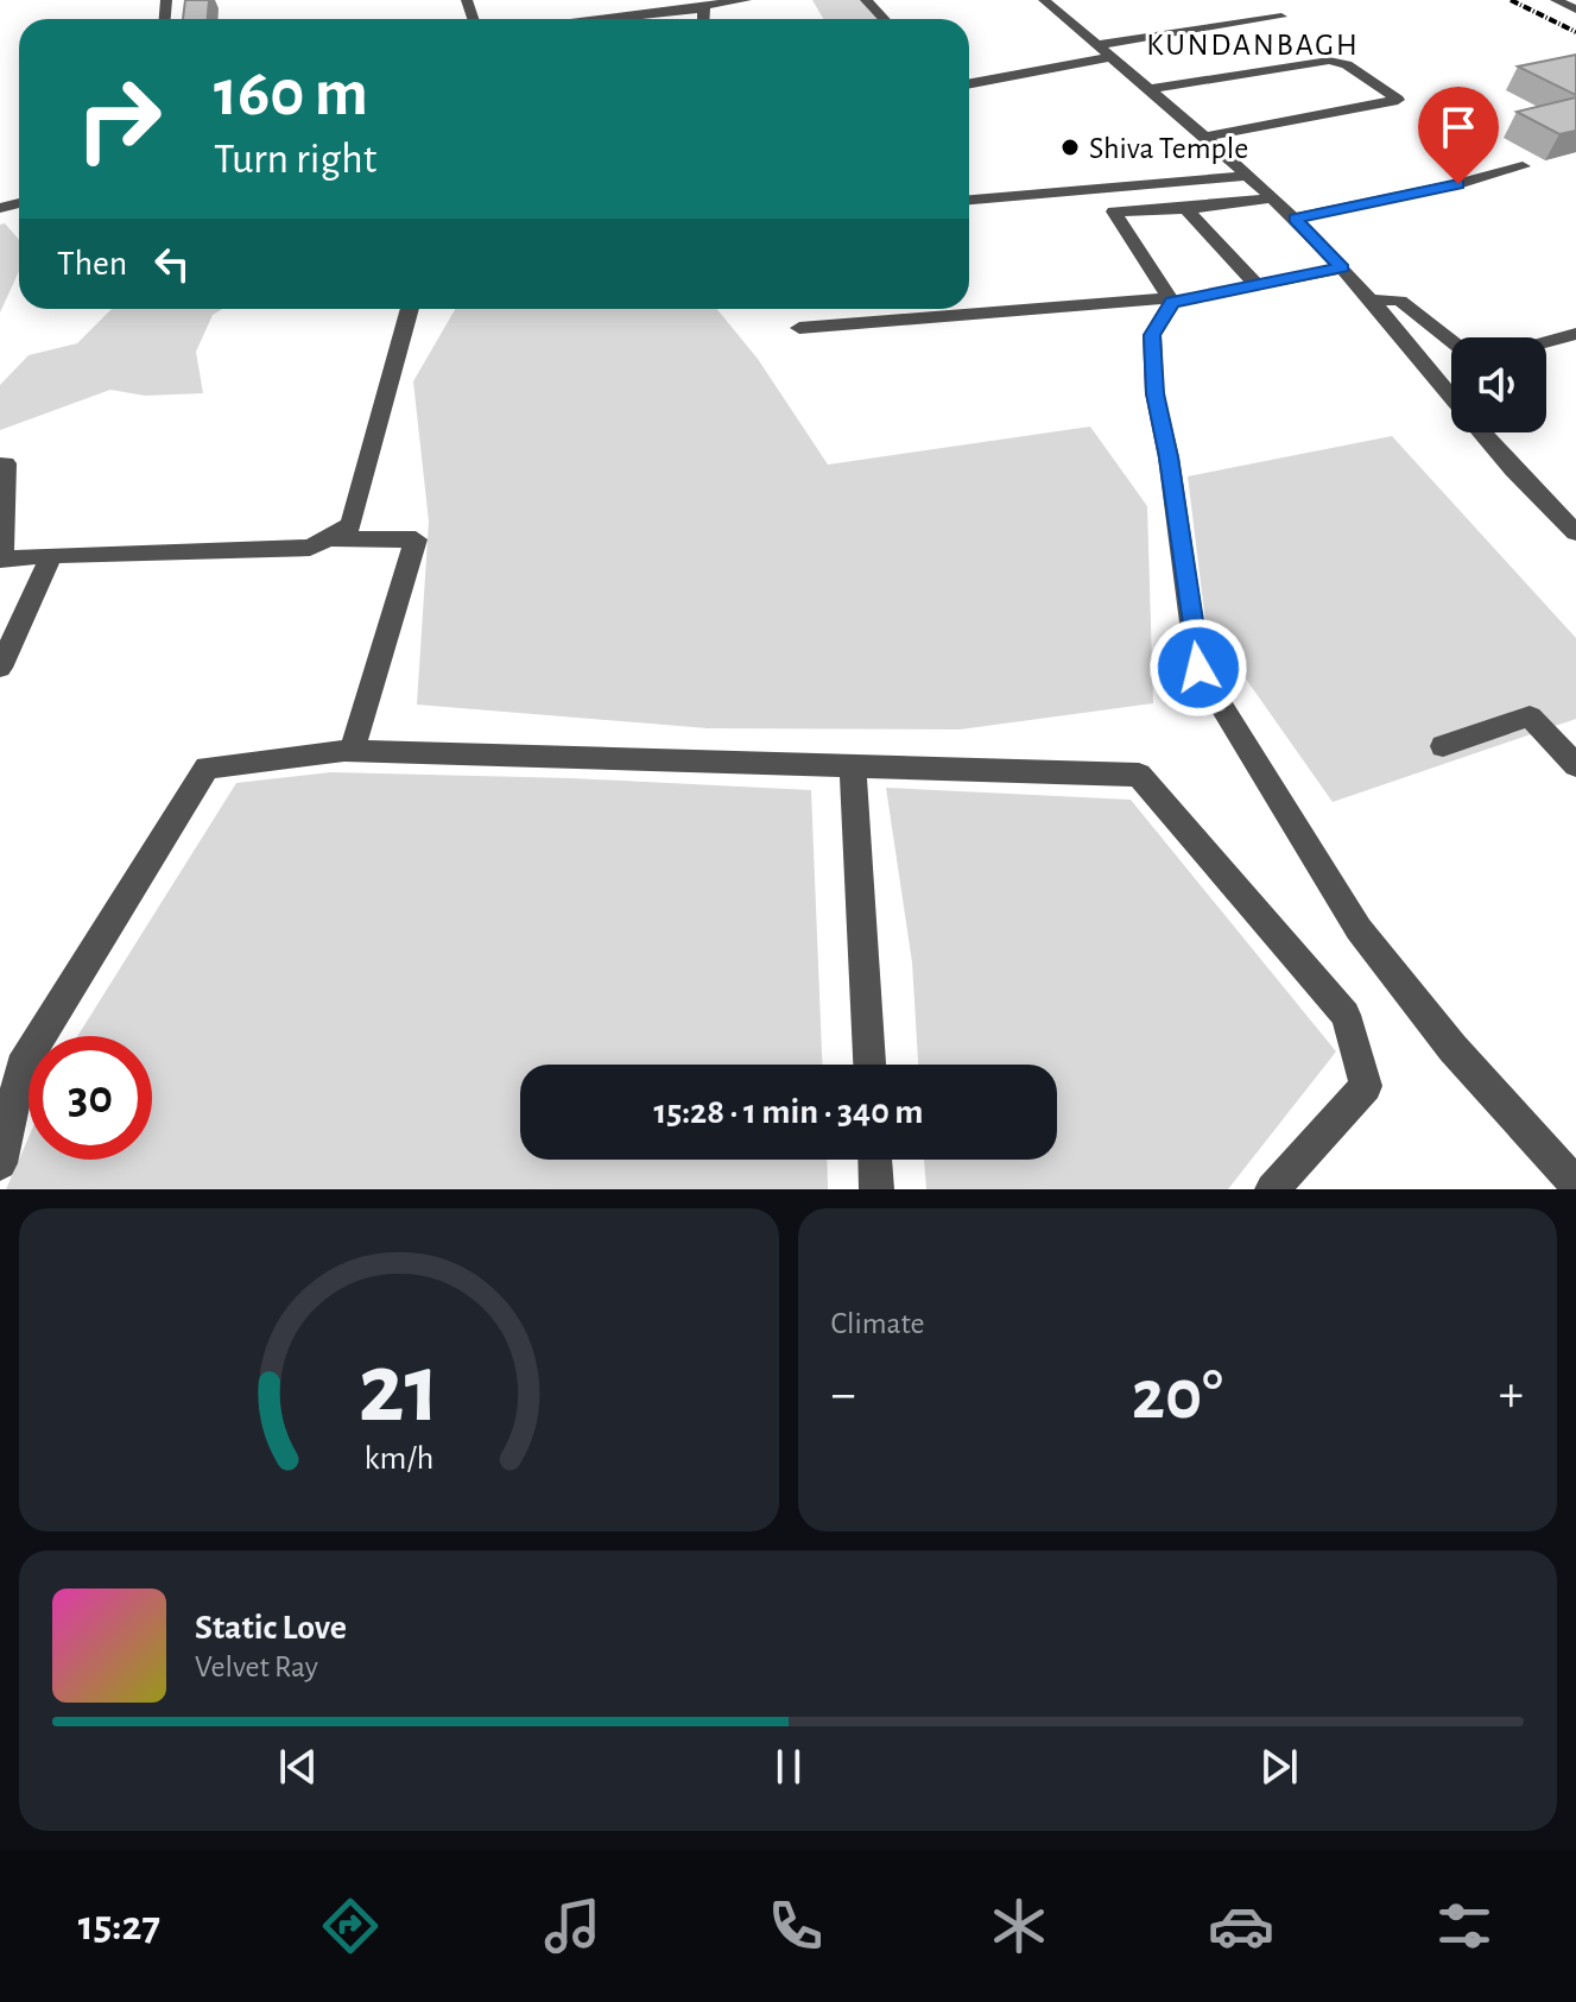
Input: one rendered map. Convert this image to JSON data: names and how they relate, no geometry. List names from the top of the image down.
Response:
{
  "districts": ["KUNDANBAGH"],
  "places": ["Shiva Temple"],
  "page": {
    "turn": ["160 m", "Turn right"],
    "then": "Then",
    "limit": "30",
    "trip": "15:28 · 1 min · 340 m",
    "tile": "Climate",
    "heat": ["−", "20°", "+"],
    "song": ["Static Love", "Velvet Ray"],
    "tabs": "15:27",
    "gauge": ["21", "km/h"]
  }
}
